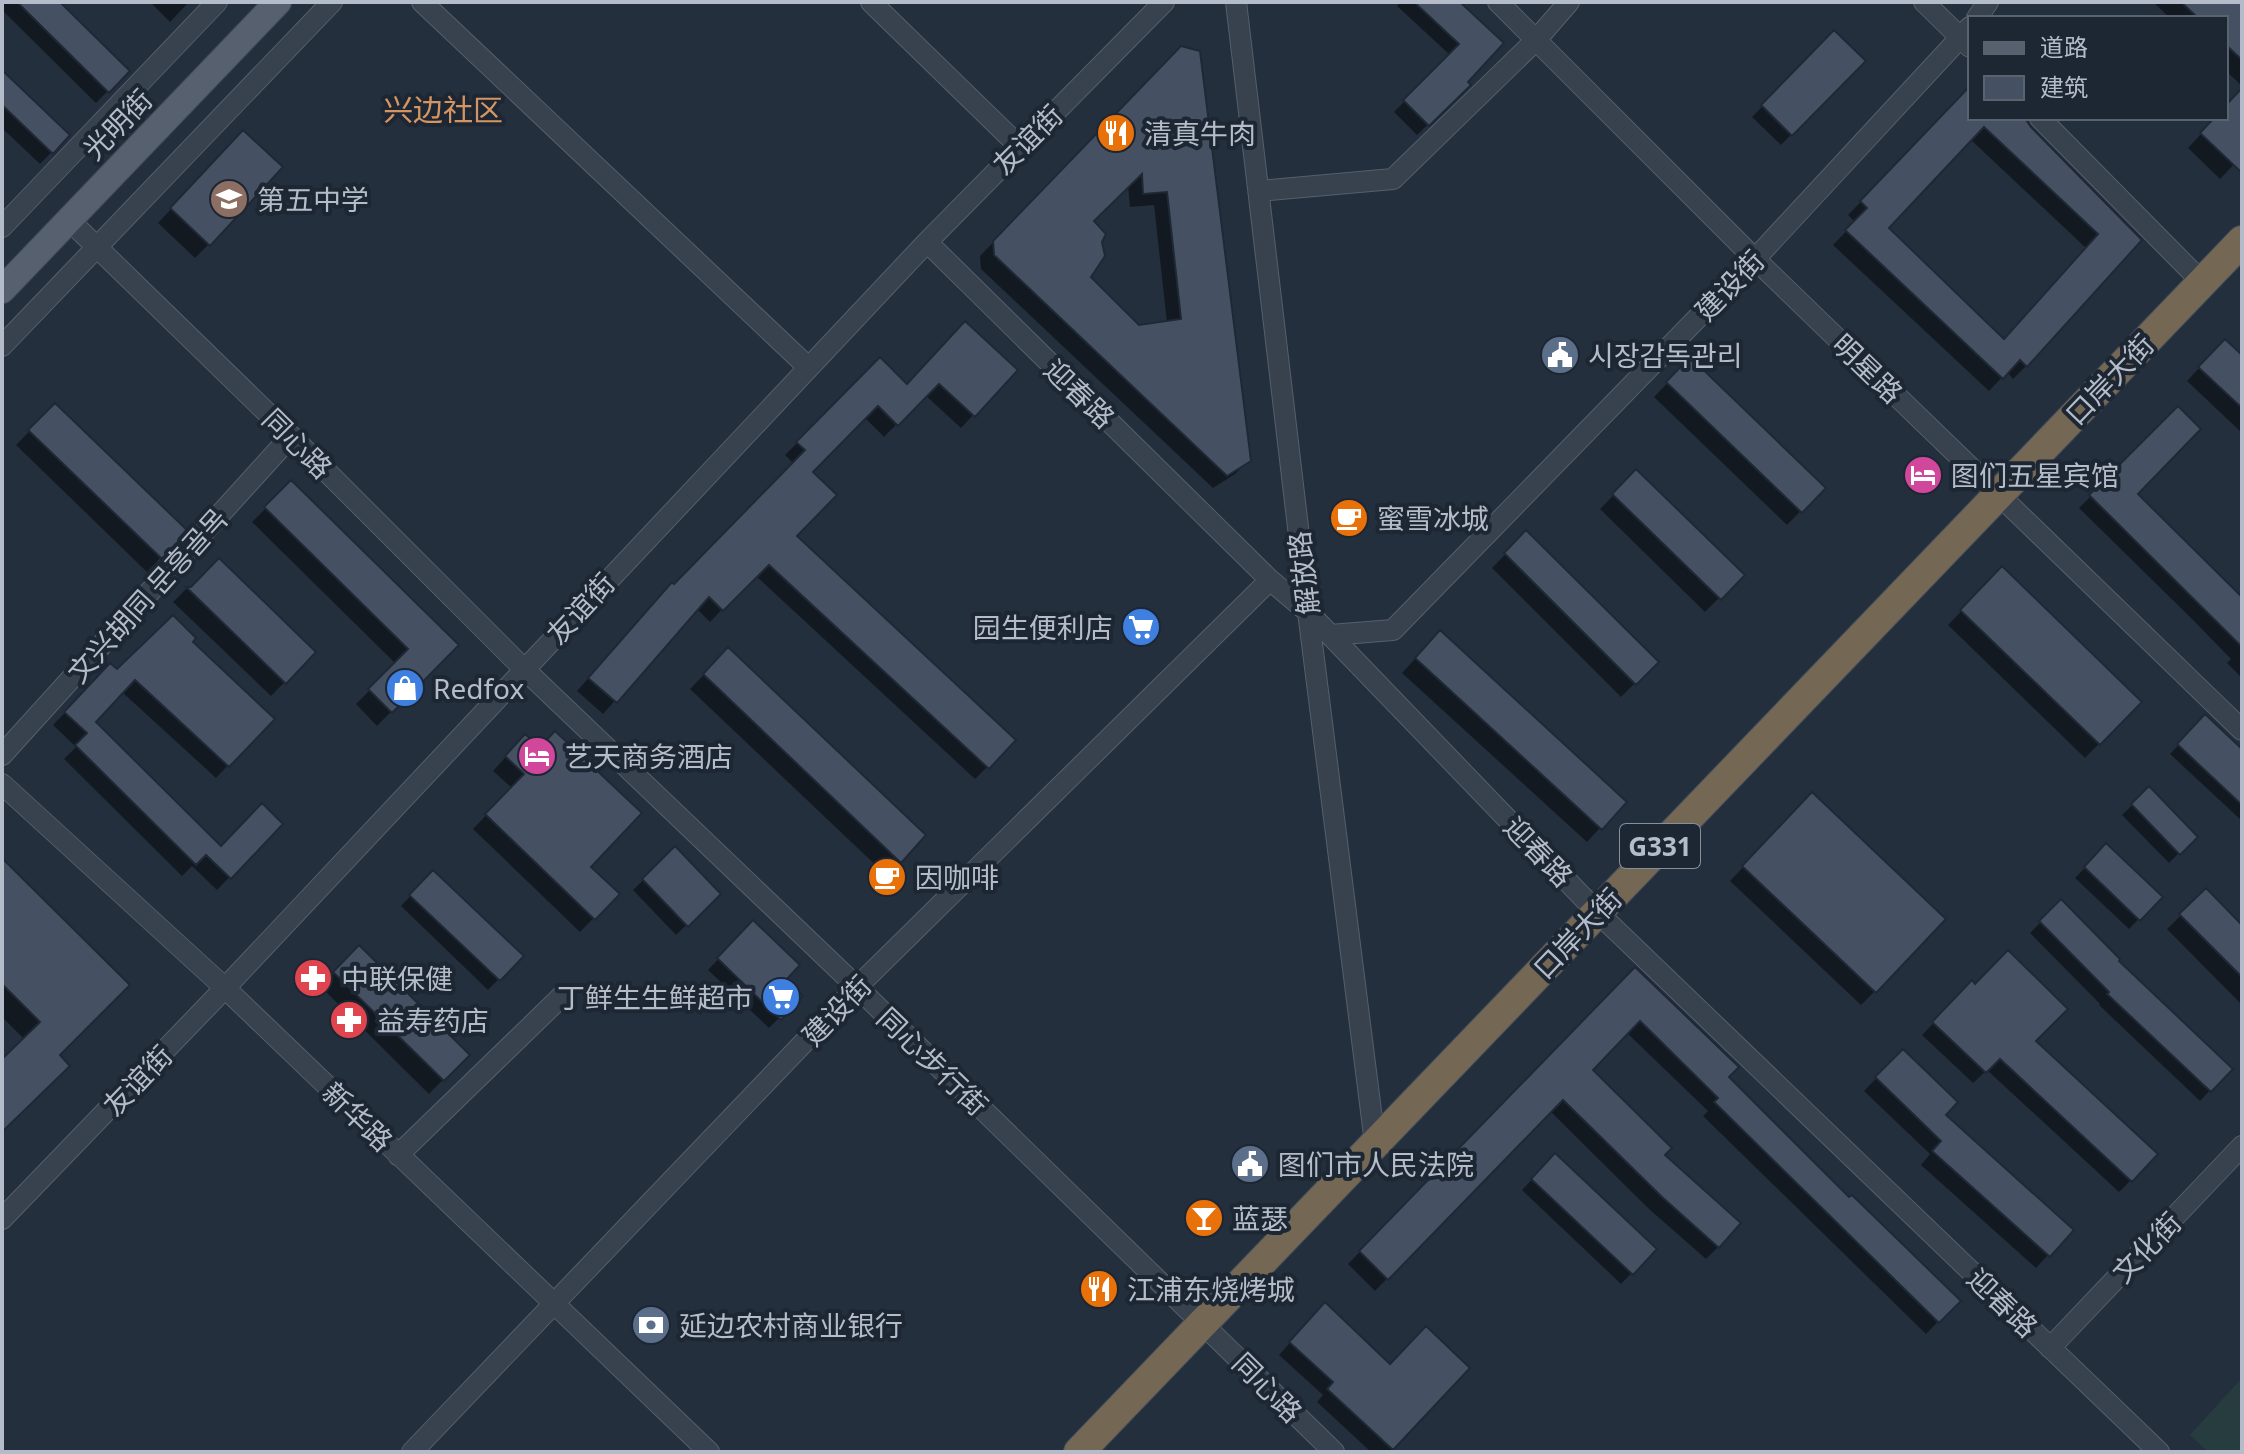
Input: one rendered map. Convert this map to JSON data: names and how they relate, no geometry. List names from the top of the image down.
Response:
{
  "streets": {
    "highway": ["口岸大街", "G331"],
    "main road": ["光明街"],
    "street": [
      "友谊街",
      "建设街",
      "明星路",
      "迎春路",
      "同心路",
      "解放路",
      "文兴胡同 문흥골목",
      "同心步行街",
      "新华路",
      "文化街"
    ]
  },
  "crossings": [
    ["光明街", "同心路"],
    ["友谊街", "迎春路"],
    ["友谊街", "同心路"],
    ["友谊街", "同心步行街"],
    ["友谊街", "新华路"],
    ["建设街", "明星路"],
    ["建设街", "迎春路"],
    ["建设街", "同心步行街"],
    ["建设街", "新华路"],
    ["明星路", "口岸大街"],
    ["口岸大街", "迎春路"],
    ["口岸大街", "同心路"],
    ["口岸大街", "解放路"],
    ["口岸大街", "同心步行街"],
    ["迎春路", "解放路"],
    ["迎春路", "文化街"],
    ["同心路", "文兴胡同 문흥골목"],
    ["同心路", "同心步行街"]
  ],
  "districts": ["兴边社区"],
  "places": {
    "restaurant": ["清真牛肉", "江浦东烧烤城"],
    "school or university": ["第五中学"],
    "public building": ["시장감독관리", "图们市人民法院"],
    "hotel": ["图们五星宾馆", "艺天商务酒店"],
    "cafe": ["蜜雪冰城", "因咖啡"],
    "supermarket": ["园生便利店", "丁鲜生生鲜超市"],
    "shop": ["Redfox"],
    "pharmacy": ["中联保健", "益寿药店"],
    "bar": ["蓝瑟"],
    "bank": ["延边农村商业银行"]
  },
  "legend": ["道路", "建筑"]
}
